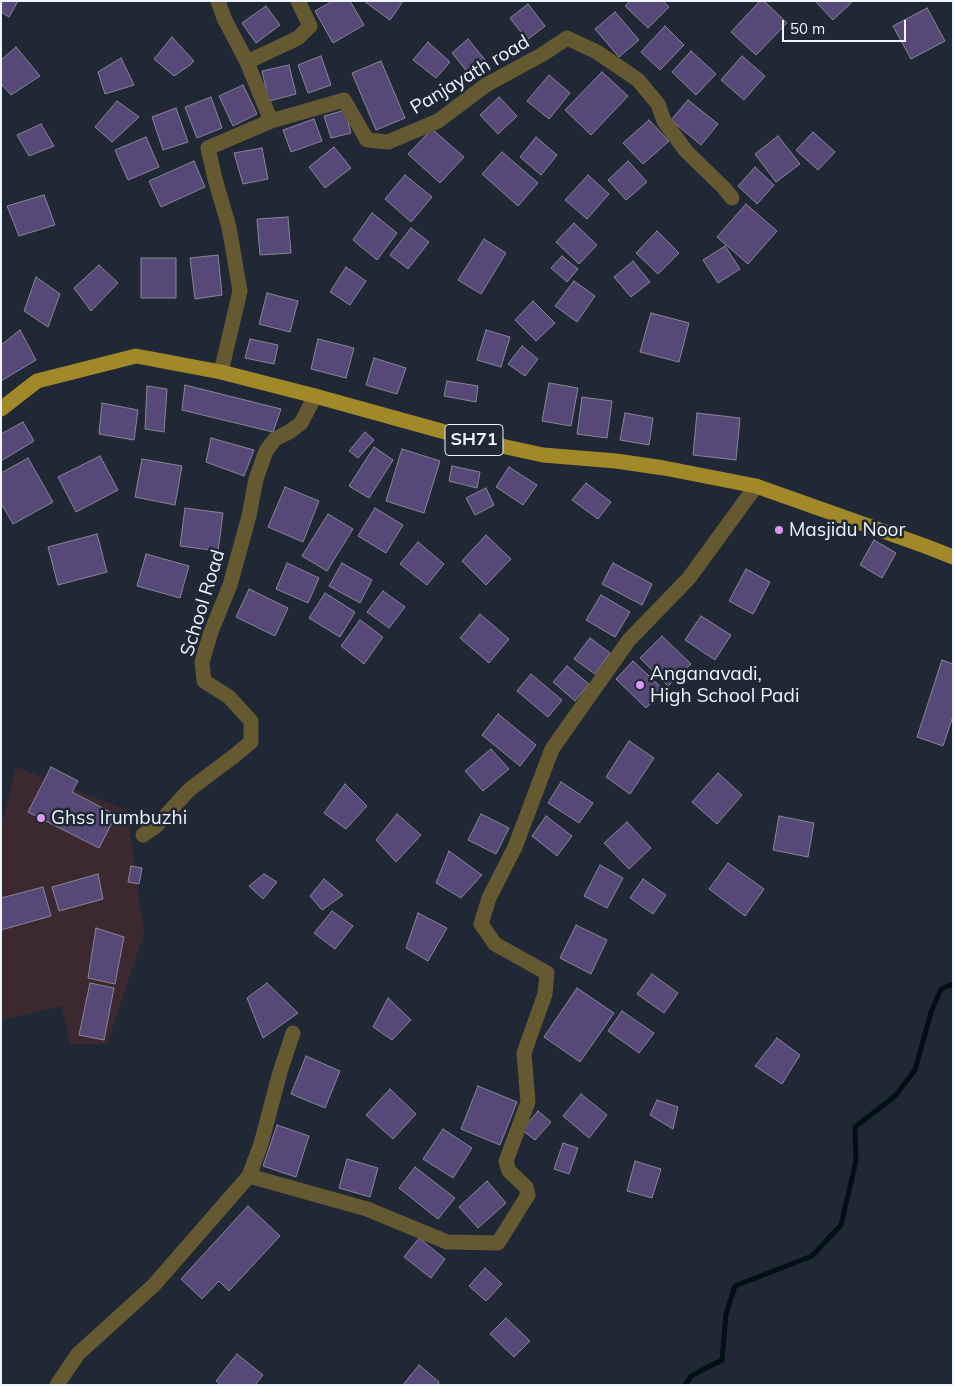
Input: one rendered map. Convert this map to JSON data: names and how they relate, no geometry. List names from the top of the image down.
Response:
{
  "streets": {
    "main road": ["SH71"],
    "street": ["Panjayath road", "School Road"]
  },
  "crossings": [
    ["Panjayath road", "SH71"],
    ["SH71", "School Road"]
  ],
  "places": ["Masjidu Noor", "Anganavadi, High School Padi", "Ghss Irumbuzhi"],
  "scale_bar": "50 m"
}
